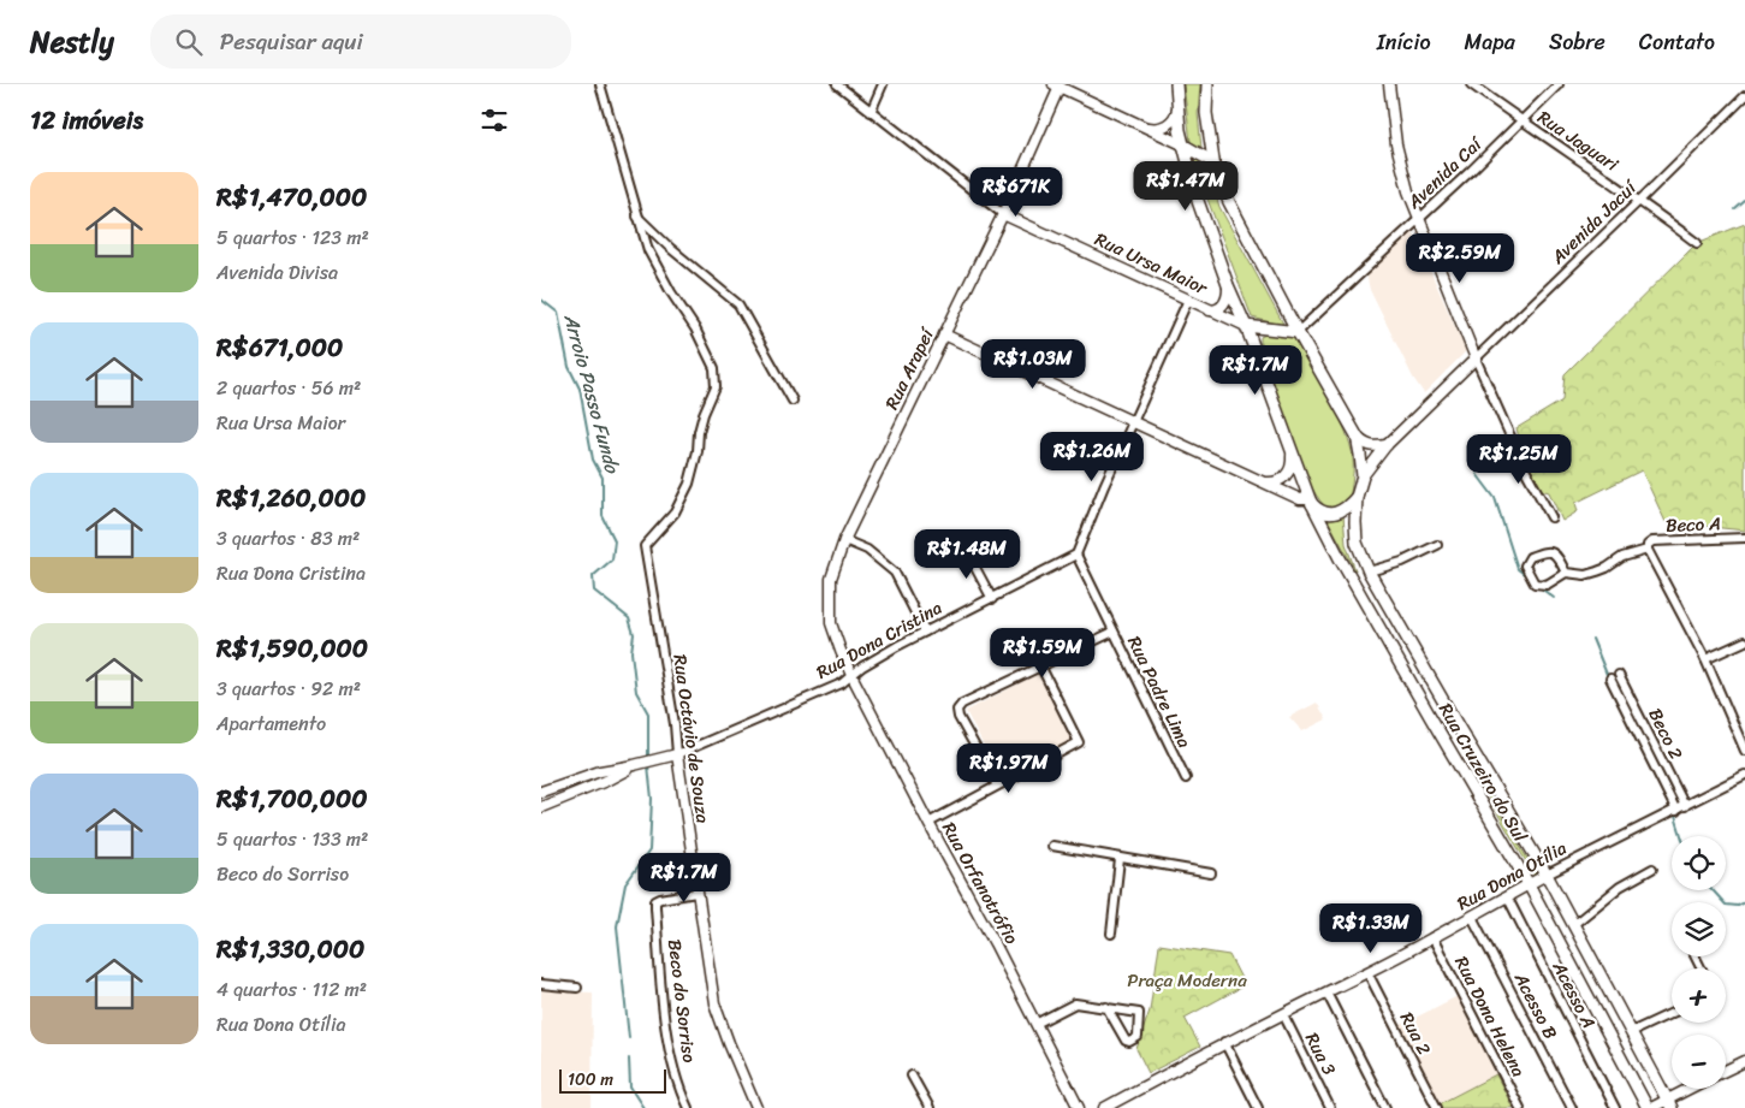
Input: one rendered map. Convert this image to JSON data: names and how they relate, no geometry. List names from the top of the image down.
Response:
{
  "streets": {
    "main road": ["Rua Cruzeiro do Sul"],
    "street": [
      "Rua Jaguari",
      "Avenida Caí",
      "Avenida Jacuí",
      "Rua Ursa Maior",
      "Rua Arapeí",
      "Beco A",
      "Rua Dona Cristina",
      "Rua Padre Lima",
      "Beco 2",
      "Rua Octávio de Souza",
      "Rua Dona Otília",
      "Rua Orfanotrófio",
      "Acesso A",
      "Beco do Sorriso",
      "Acesso B",
      "Rua Dona Helena",
      "Rua 2",
      "Rua 3"
    ]
  },
  "crossings": [
    ["Rua Jaguari", "Avenida Caí"],
    ["Rua Jaguari", "Avenida Jacuí"],
    ["Avenida Jacuí", "Rua Cruzeiro do Sul"],
    ["Rua Ursa Maior", "Rua Arapeí"],
    ["Rua Ursa Maior", "Rua Cruzeiro do Sul"],
    ["Rua Arapeí", "Rua Dona Cristina"],
    ["Rua Arapeí", "Rua Orfanotrófio"],
    ["Rua Dona Cristina", "Rua Padre Lima"],
    ["Rua Dona Cristina", "Rua Octávio de Souza"],
    ["Rua Dona Cristina", "Rua Orfanotrófio"],
    ["Beco 2", "Rua Dona Otília"],
    ["Rua Octávio de Souza", "Beco do Sorriso"],
    ["Rua Cruzeiro do Sul", "Rua Dona Otília"],
    ["Rua Dona Otília", "Acesso A"],
    ["Rua Dona Otília", "Acesso B"],
    ["Rua Dona Otília", "Rua Dona Helena"],
    ["Rua Dona Otília", "Rua 2"],
    ["Rua Dona Otília", "Rua 3"]
  ],
  "water": ["Arroio Passo Fundo"],
  "parks": ["Praça Moderna"],
  "scale_bar": "100 m",
  "page": {
    "header": "Nestly",
    "search": "Pesquisar aqui",
    "nav": [
      "Início",
      "Mapa",
      "Sobre",
      "Contato"
    ],
    "heading": "12 imóveis",
    "list": [
      {
        "name": "R$1,470,000",
        "note": "5 quartos · 123 m² · Avenida Divisa"
      },
      {
        "name": "R$671,000",
        "note": "2 quartos · 56 m² · Rua Ursa Maior"
      },
      {
        "name": "R$1,260,000",
        "note": "3 quartos · 83 m² · Rua Dona Cristina"
      },
      {
        "name": "R$1,590,000",
        "note": "3 quartos · 92 m² · Apartamento"
      },
      {
        "name": "R$1,700,000",
        "note": "5 quartos · 133 m² · Beco do Sorriso"
      },
      {
        "name": "R$1,330,000",
        "note": "4 quartos · 112 m² · Rua Dona Otília"
      }
    ],
    "price": [
      "R$1.47M",
      "R$671K",
      "R$2.59M",
      "R$1.03M",
      "R$1.7M",
      "R$1.26M",
      "R$1.25M",
      "R$1.48M",
      "R$1.59M",
      "R$1.97M",
      "R$1.7M",
      "R$1.33M"
    ],
    "map_buttons": ["+", "−"],
    "scale": "100 m"
  }
}
